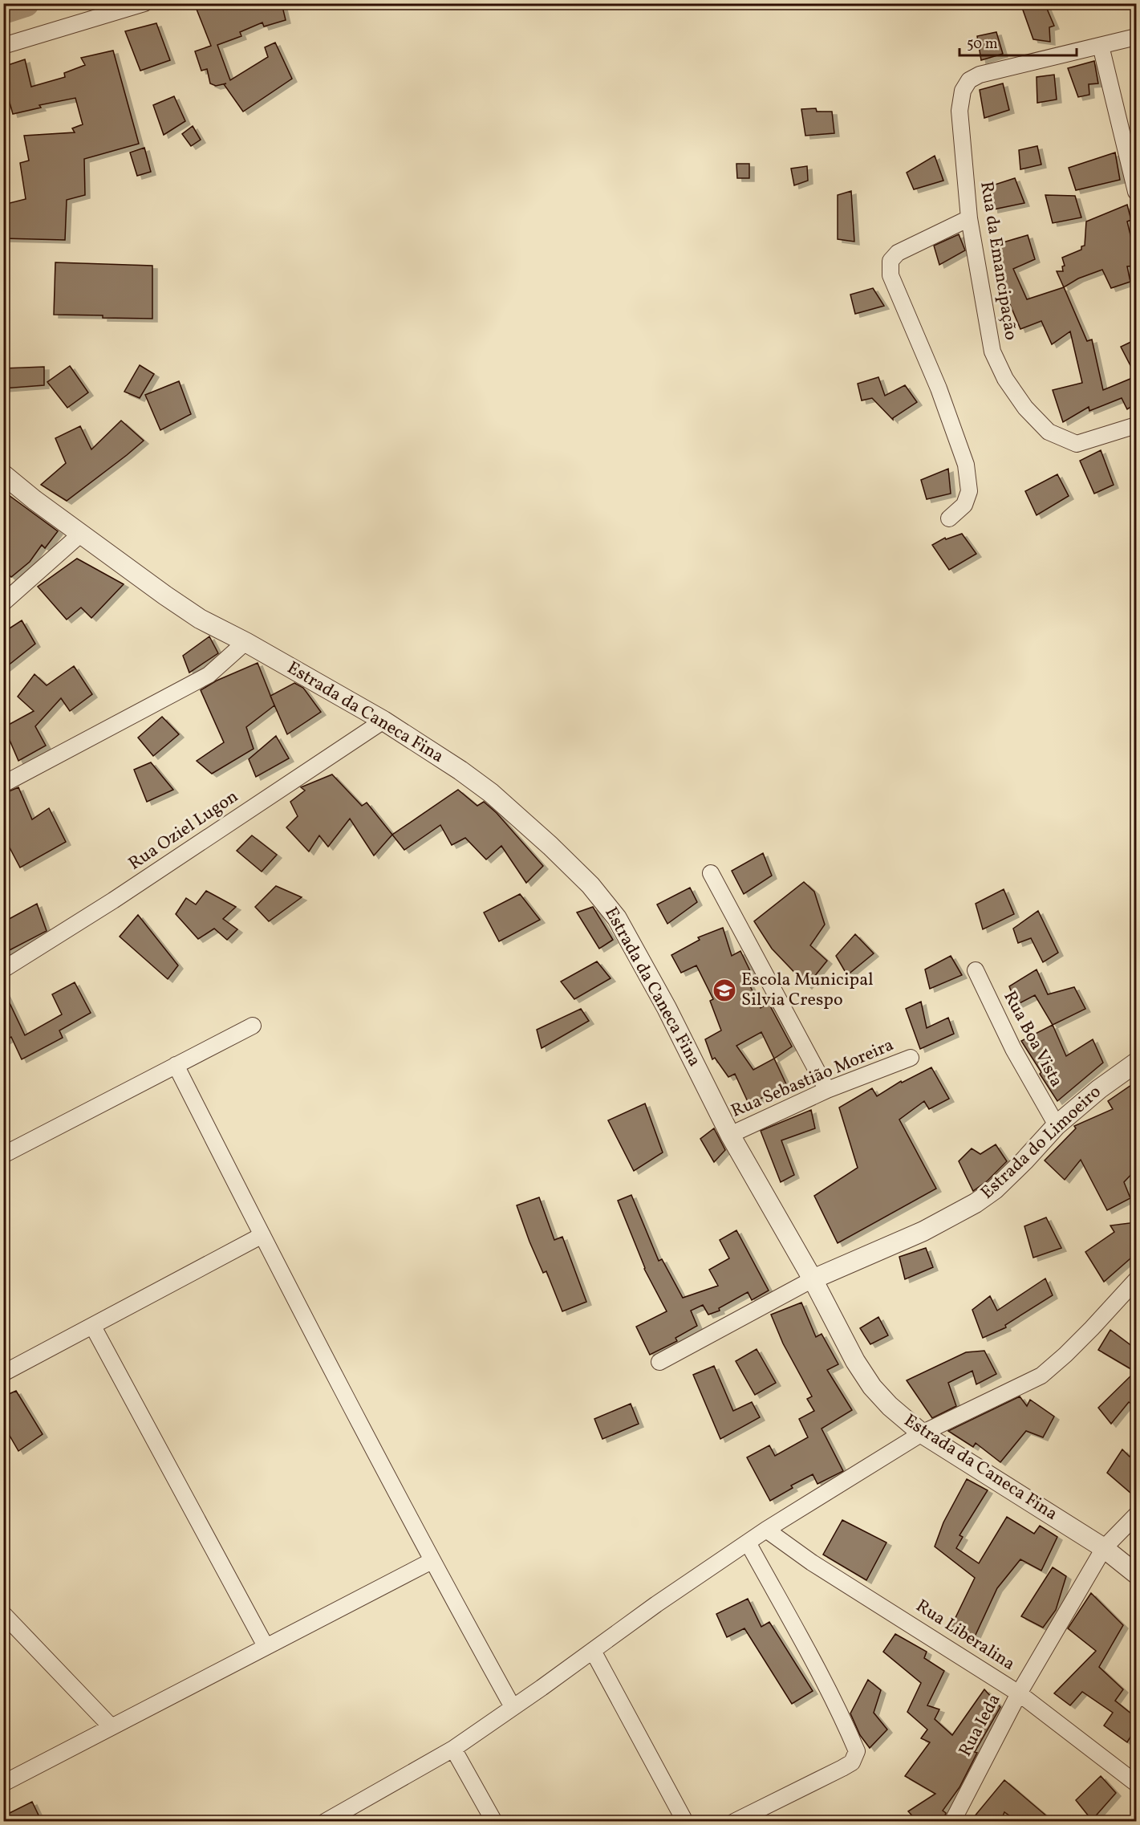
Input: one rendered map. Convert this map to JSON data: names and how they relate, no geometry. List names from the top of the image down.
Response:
{
  "streets": {
    "street": [
      "Rua da Emancipação",
      "Estrada da Caneca Fina",
      "Rua Oziel Lugon",
      "Rua Boa Vista",
      "Rua Sebastião Moreira",
      "Estrada do Limoeiro",
      "Rua Liberalina",
      "Rua Ieda"
    ]
  },
  "crossings": [
    ["Estrada da Caneca Fina", "Rua Oziel Lugon"],
    ["Estrada da Caneca Fina", "Rua Sebastião Moreira"],
    ["Estrada da Caneca Fina", "Estrada do Limoeiro"],
    ["Estrada da Caneca Fina", "Rua Ieda"],
    ["Rua Boa Vista", "Estrada do Limoeiro"],
    ["Rua Liberalina", "Rua Ieda"]
  ],
  "places": {
    "school or university": ["Escola Municipal Silvia Crespo"]
  },
  "scale_bar": "50 m"
}
